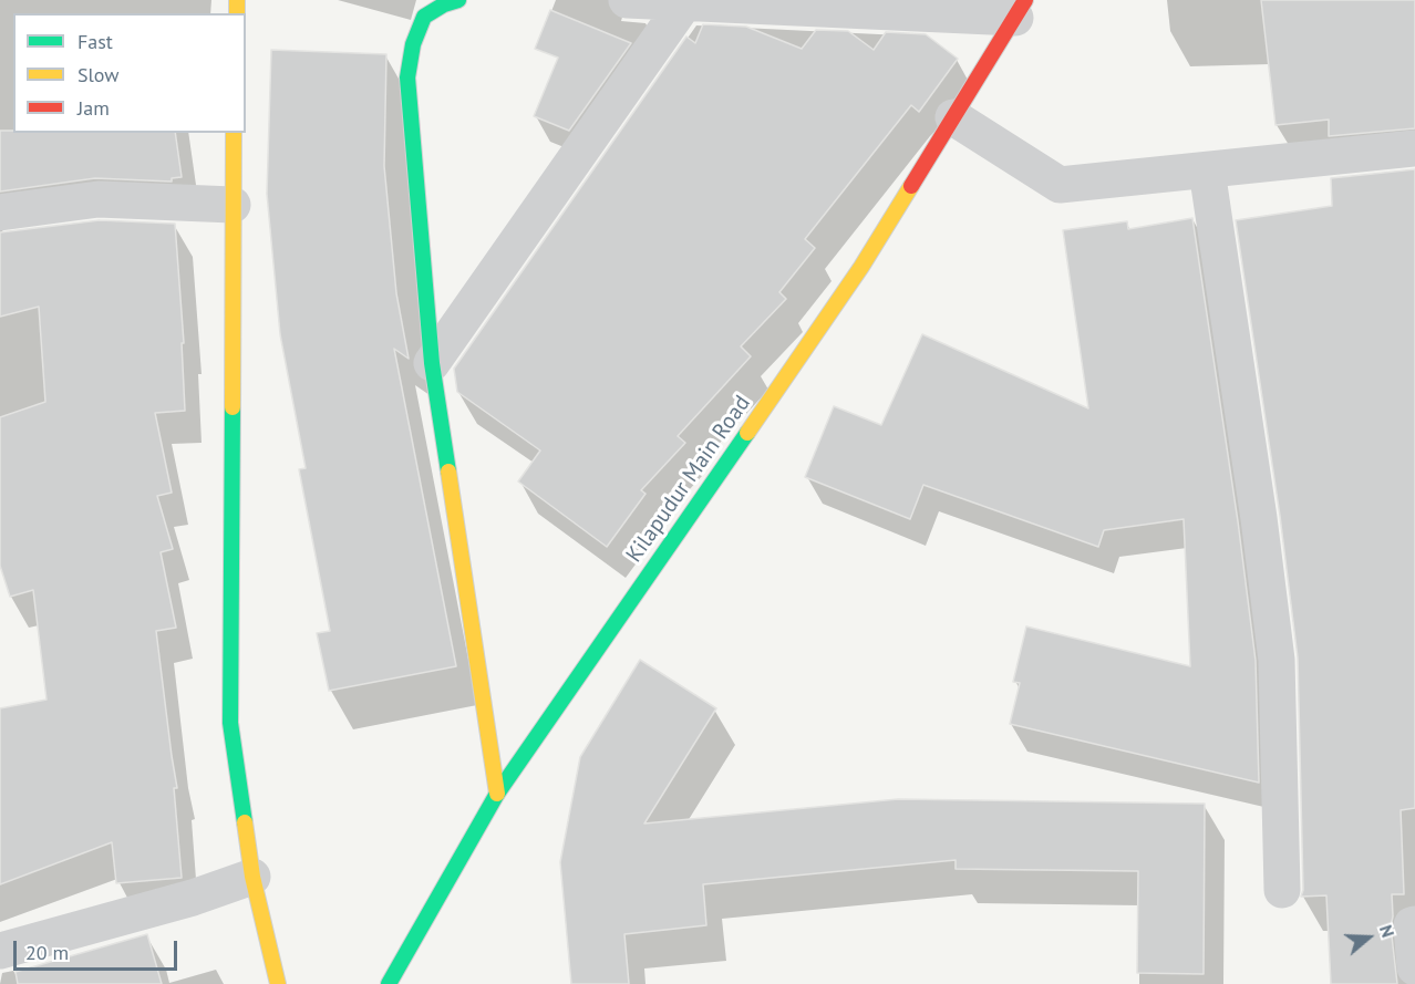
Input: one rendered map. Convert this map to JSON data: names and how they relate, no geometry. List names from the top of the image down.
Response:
{
  "streets": {
    "street": ["Kilapudur Main Road"]
  },
  "legend": ["Fast", "Slow", "Jam"],
  "scale_bar": "20 m",
  "north": "right"
}
